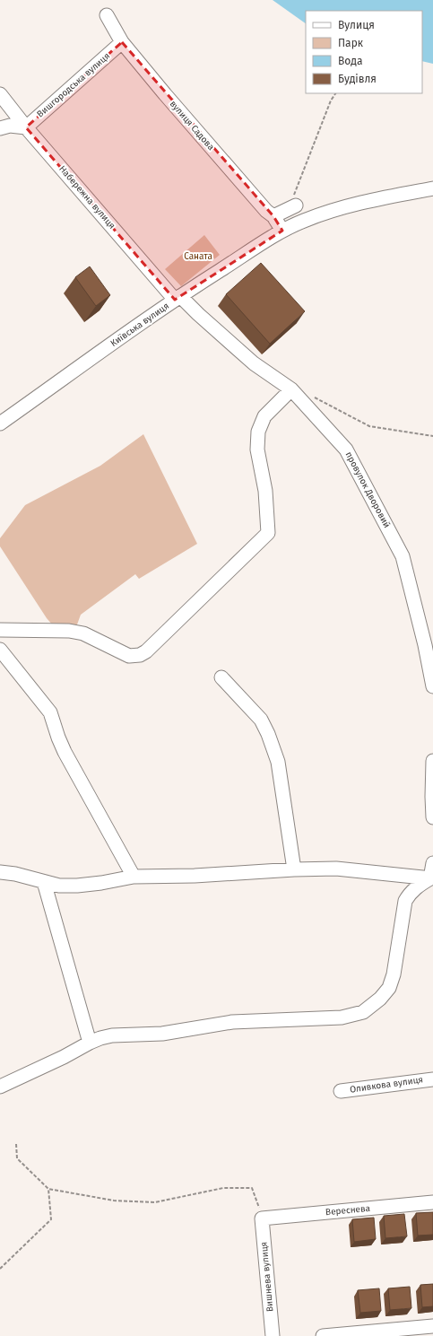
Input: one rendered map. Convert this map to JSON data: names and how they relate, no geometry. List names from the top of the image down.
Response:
{
  "streets": {
    "street": [
      "Вишгородська вулиця",
      "вулиця Садова",
      "Набережна вулиця",
      "Київська вулиця",
      "провулок Дворовий",
      "Оливкова вулиця",
      "Вереснева",
      "Вишнева вулиця"
    ]
  },
  "crossings": [
    ["Вишгородська вулиця", "вулиця Садова"],
    ["Вишгородська вулиця", "Набережна вулиця"],
    ["вулиця Садова", "Київська вулиця"],
    ["Набережна вулиця", "Київська вулиця"],
    ["Набережна вулиця", "провулок Дворовий"],
    ["Київська вулиця", "провулок Дворовий"],
    ["Вереснева", "Вишнева вулиця"]
  ],
  "parks": ["Саната"],
  "legend": [
    "Вулиця",
    "Парк",
    "Вода",
    "Будівля"
  ]
}
